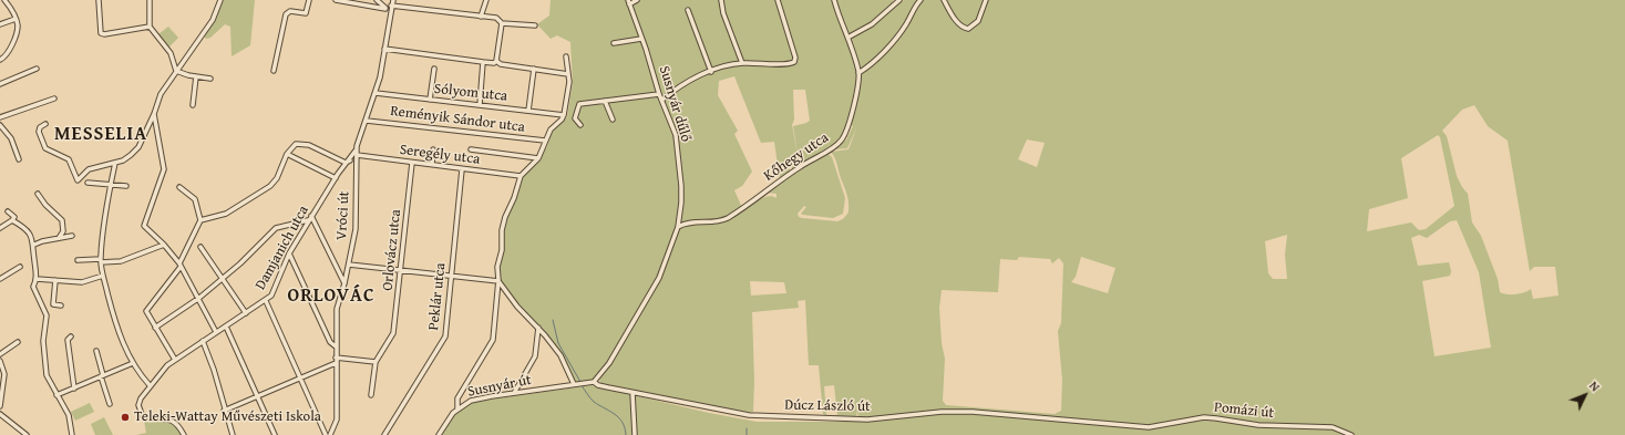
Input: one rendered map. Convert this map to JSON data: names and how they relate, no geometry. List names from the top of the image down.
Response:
{
  "streets": {
    "street": [
      "Sólyom utca",
      "Susnyár dűlő",
      "Reményik Sándor utca",
      "Seregély utca",
      "Kőhegy utca",
      "Vróci út",
      "Damjanich utca",
      "Orlovácz utca",
      "Peklár utca",
      "Susnyár út",
      "Dúcz László út",
      "Pomázi út"
    ]
  },
  "crossings": [
    ["Sólyom utca", "Vróci út"],
    ["Susnyár dűlő", "Kőhegy utca"],
    ["Susnyár dűlő", "Dúcz László út"],
    ["Reményik Sándor utca", "Vróci út"],
    ["Seregély utca", "Vróci út"],
    ["Seregély utca", "Damjanich utca"],
    ["Seregély utca", "Orlovácz utca"],
    ["Seregély utca", "Peklár utca"],
    ["Vróci út", "Damjanich utca"],
    ["Susnyár út", "Dúcz László út"],
    ["Dúcz László út", "Pomázi út"]
  ],
  "districts": ["MESSELIA", "ORLOVÁC"],
  "places": ["Teleki-Wattay Művészeti Iskola"],
  "north": "top right"
}
